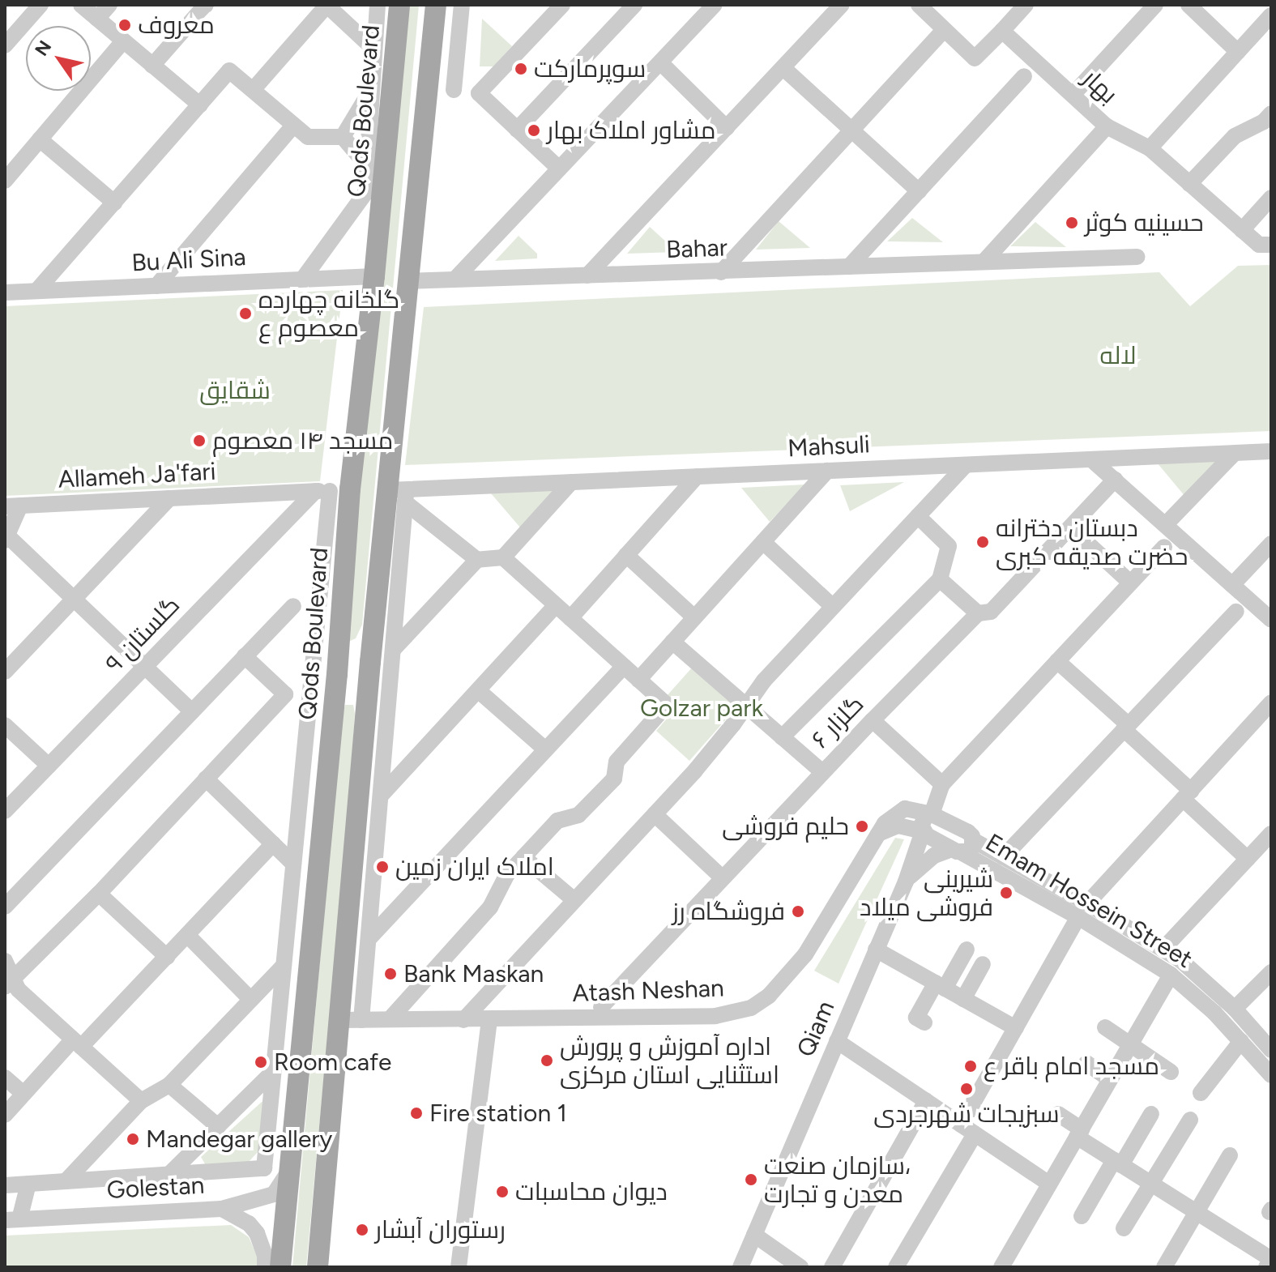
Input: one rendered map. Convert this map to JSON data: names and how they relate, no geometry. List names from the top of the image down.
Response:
{
  "streets": {
    "main road": ["Qods Boulevard"],
    "street": [
      "بهار",
      "Bahar",
      "Bu Ali Sina",
      "Mahsuli",
      "Allameh Ja'fari",
      "گلستان ۹",
      "گلزار ۶",
      "Emam Hossein Street",
      "Atash Neshan",
      "Qiam",
      "Golestan"
    ]
  },
  "crossings": [
    ["Qods Boulevard", "Bu Ali Sina"],
    ["Qods Boulevard", "Allameh Ja'fari"],
    ["Qods Boulevard", "گلستان ۹"],
    ["Qods Boulevard", "Golestan"],
    ["Allameh Ja'fari", "گلستان ۹"],
    ["Emam Hossein Street", "Qiam"],
    ["Atash Neshan", "Qiam"]
  ],
  "parks": ["لاله", "شقایق", "Golzar park"],
  "places": [
    "معروف",
    "سوپرمارکت",
    "مشاور املاک بهار",
    "حسینیه کوثر",
    "گلخانه چهارده معصوم ع",
    "مسجد ۱۴ معصوم",
    "دبستان دخترانه حضرت صدیقه کبری",
    "حلیم فروشی",
    "املاک ایران زمین",
    "شیرینی فروشی میلاد",
    "فروشگاه رز",
    "Bank Maskan",
    "اداره آموزش و پرورش استثنایی استان مرکزی",
    "Room cafe",
    "مسجد امام باقر ع",
    "سبزیجات شهرجردی",
    "Fire station 1",
    "Mandegar gallery",
    "سازمان صنعت، معدن و تجارت",
    "دیوان محاسبات",
    "رستوران آبشار"
  ],
  "north": "top left"
}
